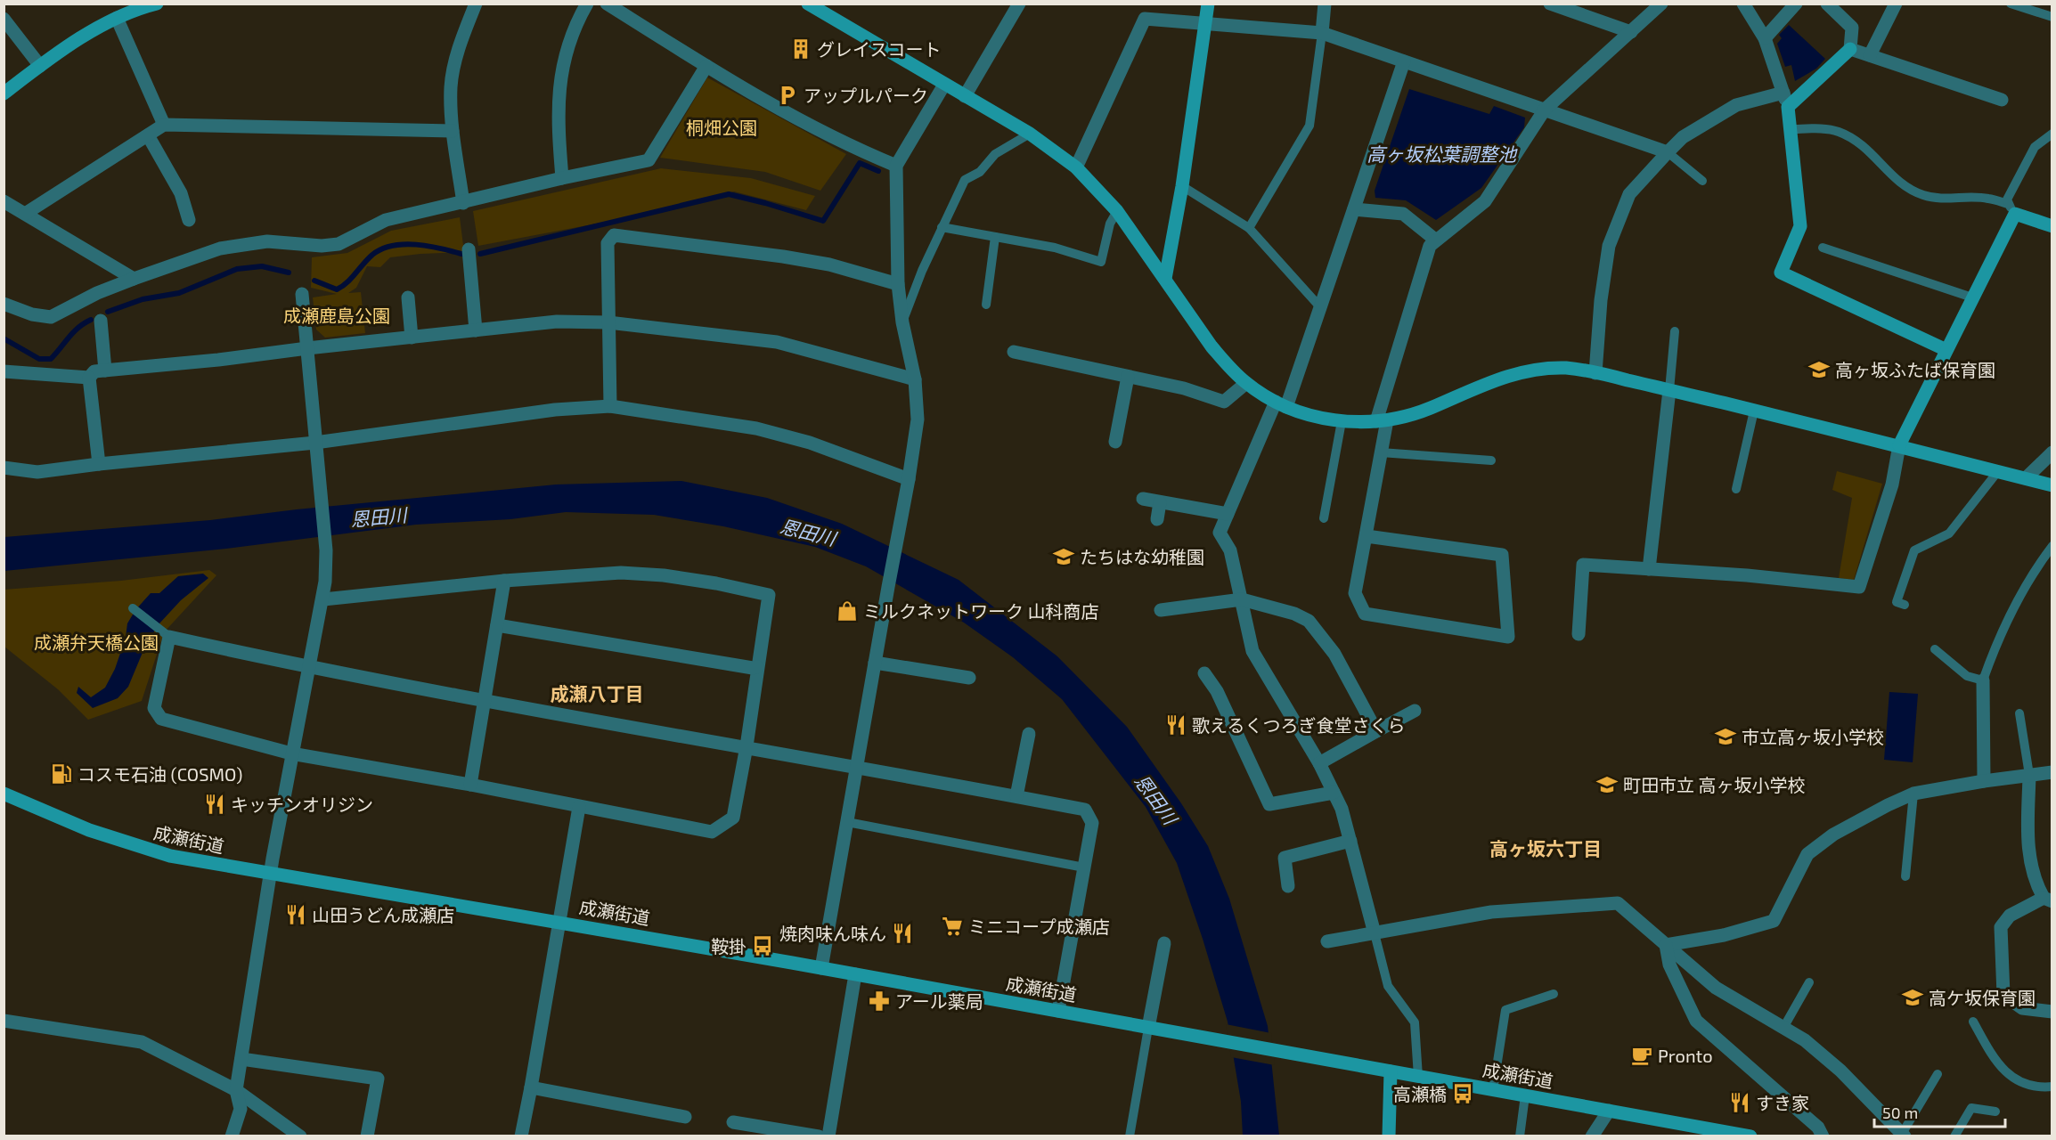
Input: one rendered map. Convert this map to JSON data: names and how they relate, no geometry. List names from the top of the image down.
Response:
{
  "streets": {
    "street": ["成瀬街道"]
  },
  "districts": ["成瀬八丁目", "高ヶ坂六丁目"],
  "water": ["高ヶ坂松葉調整池", "恩田川"],
  "parks": ["桐畑公園", "成瀬鹿島公園", "成瀬弁天橋公園"],
  "places": {
    "building": ["グレイスコート"],
    "parking": ["アップルパーク"],
    "school or university": [
      "高ヶ坂ふたば保育園",
      "たちはな幼稚園",
      "市立高ヶ坂小学校",
      "町田市立 高ヶ坂小学校",
      "高ケ坂保育園"
    ],
    "shop": ["ミルクネットワーク 山科商店"],
    "restaurant": [
      "歌えるくつろぎ食堂さくら",
      "キッチンオリジン",
      "山田うどん成瀬店",
      "焼肉味ん味ん",
      "すき家"
    ],
    "fuel station": ["コスモ石油 (COSMO)"],
    "supermarket": ["ミニコープ成瀬店"],
    "bus stop": ["鞍掛", "高瀬橋"],
    "pharmacy": ["アール薬局"],
    "cafe": ["Pronto"]
  },
  "scale_bar": "50 m"
}
